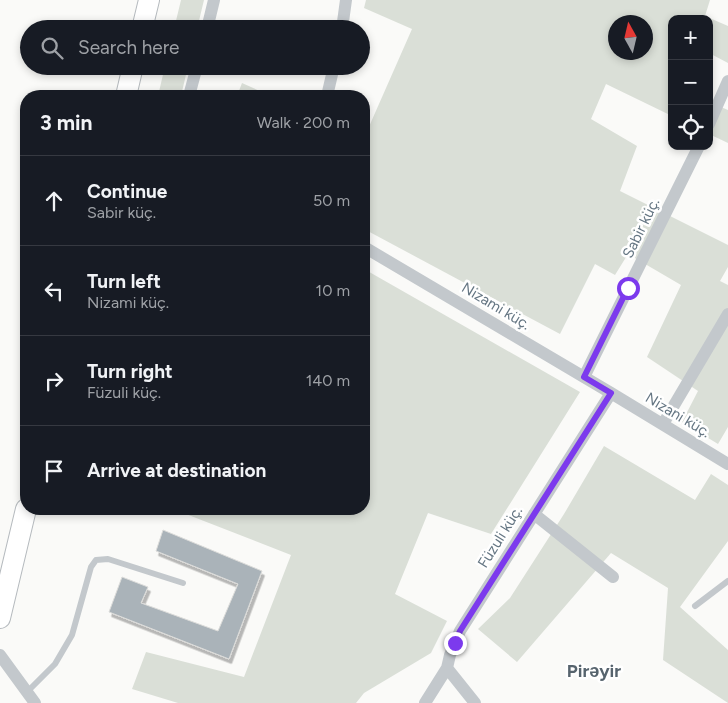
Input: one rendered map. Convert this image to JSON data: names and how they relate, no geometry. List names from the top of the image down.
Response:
{
  "streets": {
    "street": [
      "Sabir küç.",
      "Nizami küç.",
      "Nizani küç.",
      "Füzuli küç."
    ]
  },
  "crossings": [
    ["Sabir küç.", "Nizami küç."],
    ["Nizami küç.", "Nizani küç."],
    ["Nizami küç.", "Füzuli küç."],
    ["Nizani küç.", "Füzuli küç."]
  ],
  "districts": ["Pirəyir"],
  "north": "top",
  "page": {
    "map_buttons": ["+", "−"],
    "search": "Search here",
    "heading": ["3 min", "Walk · 200 m"],
    "list": [
      ["Continue", "Sabir küç.", "50 m"],
      ["Turn left", "Nizami küç.", "10 m"],
      ["Turn right", "Füzuli küç.", "140 m"],
      "Arrive at destination"
    ]
  }
}
